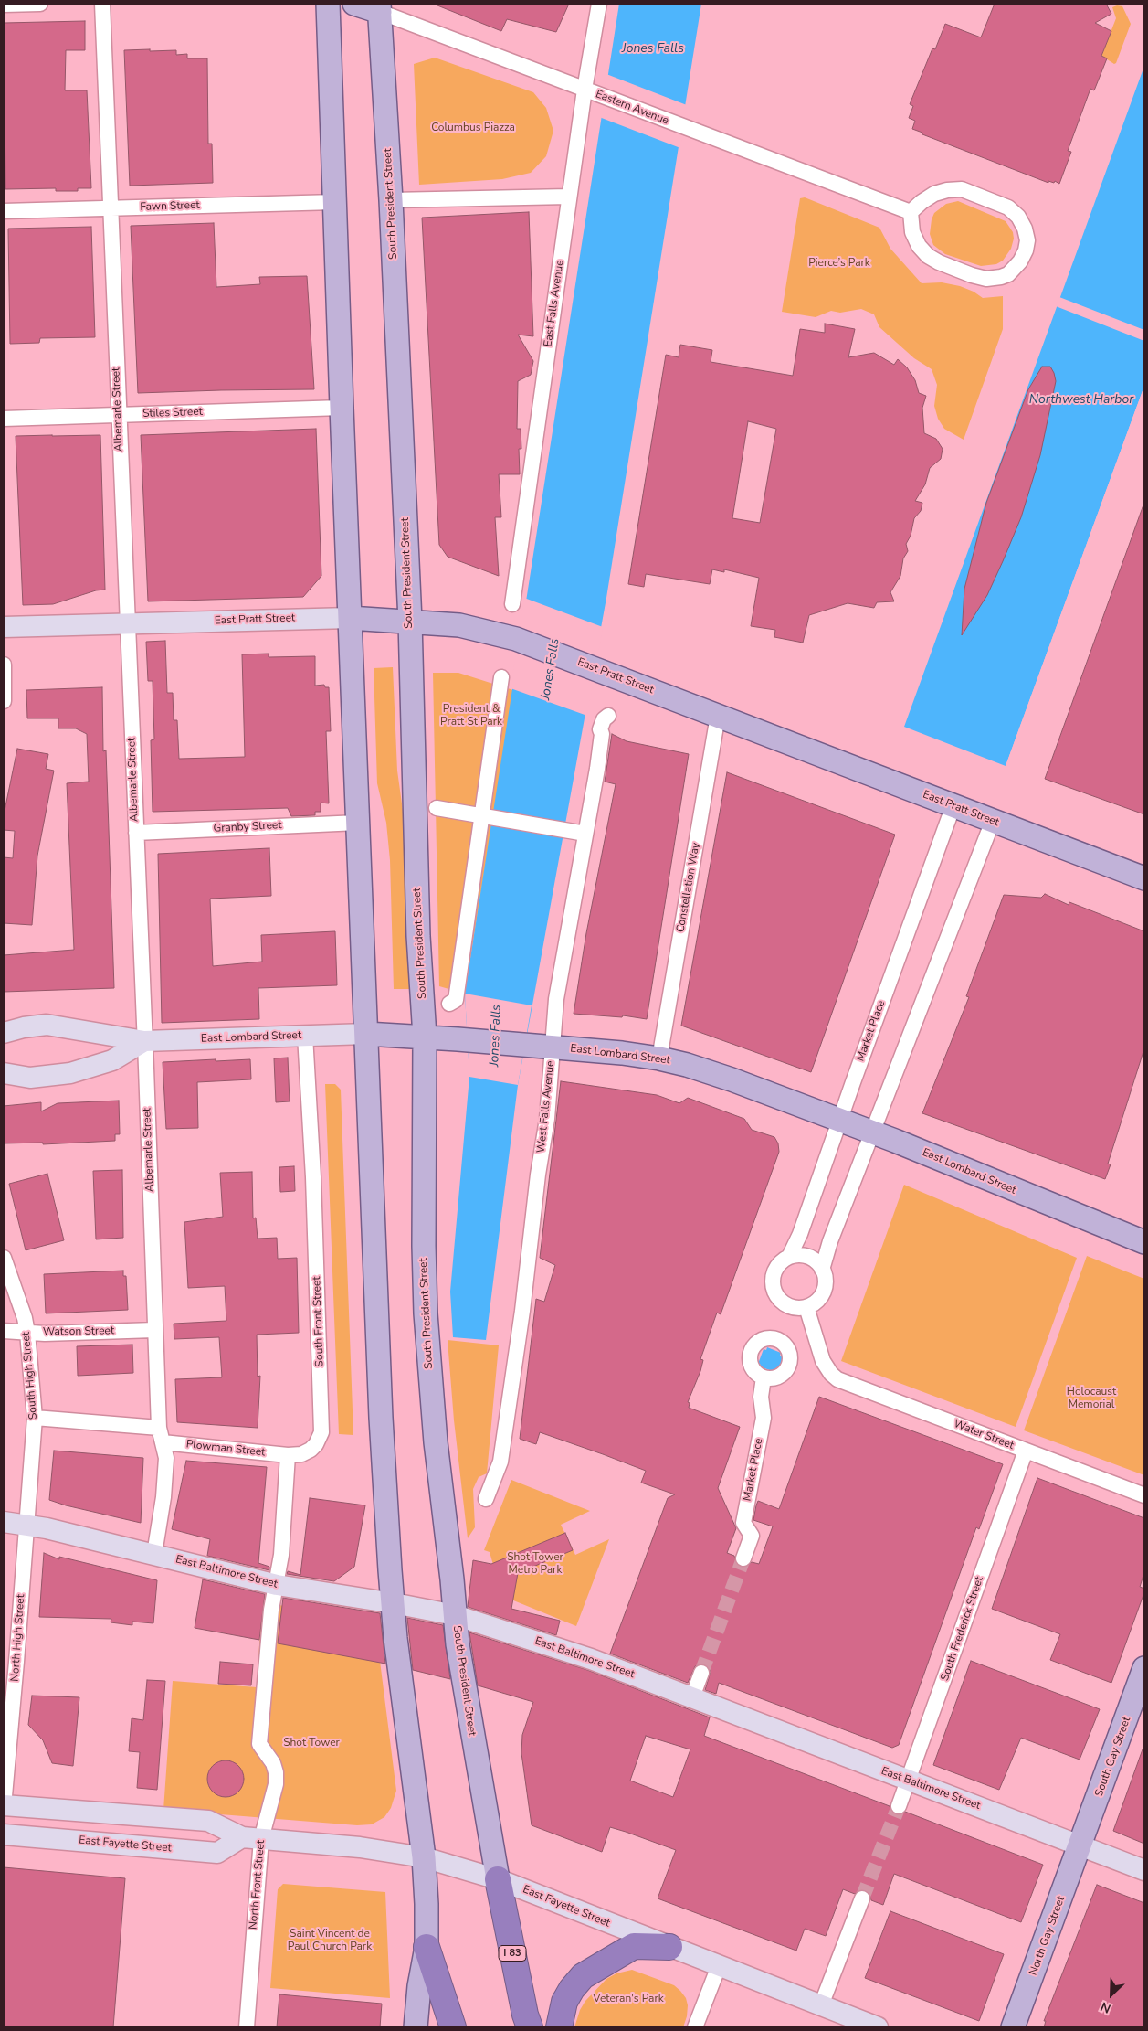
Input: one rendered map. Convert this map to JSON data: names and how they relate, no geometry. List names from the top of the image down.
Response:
{
  "streets": {
    "highway": ["I 83"],
    "main road": [
      "Eastern Avenue",
      "South President Street",
      "East Pratt Street",
      "East Lombard Street",
      "East Baltimore Street",
      "South Gay Street",
      "East Fayette Street",
      "North Gay Street"
    ],
    "street": [
      "Fawn Street",
      "East Falls Avenue",
      "Albemarle Street",
      "Stiles Street",
      "Granby Street",
      "Constellation Way",
      "Market Place",
      "West Falls Avenue",
      "South Front Street",
      "Watson Street",
      "South High Street",
      "Water Street",
      "Plowman Street",
      "South Frederick Street",
      "North High Street",
      "North Front Street"
    ]
  },
  "crossings": [
    ["Eastern Avenue", "South President Street"],
    ["Eastern Avenue", "East Falls Avenue"],
    ["South President Street", "East Pratt Street"],
    ["South President Street", "East Lombard Street"],
    ["South President Street", "East Baltimore Street"],
    ["South President Street", "East Fayette Street"],
    ["South President Street", "I 83"],
    ["Fawn Street", "Albemarle Street"],
    ["Albemarle Street", "Stiles Street"],
    ["Albemarle Street", "East Pratt Street"],
    ["Albemarle Street", "Granby Street"],
    ["Albemarle Street", "East Lombard Street"],
    ["Albemarle Street", "Watson Street"],
    ["Albemarle Street", "Plowman Street"],
    ["Albemarle Street", "East Baltimore Street"],
    ["East Pratt Street", "Constellation Way"],
    ["East Pratt Street", "Market Place"],
    ["Constellation Way", "East Lombard Street"],
    ["Market Place", "East Lombard Street"],
    ["Market Place", "Water Street"],
    ["East Lombard Street", "West Falls Avenue"],
    ["East Lombard Street", "South Front Street"],
    ["South Front Street", "Plowman Street"],
    ["Watson Street", "South High Street"],
    ["South High Street", "East Baltimore Street"],
    ["South High Street", "North High Street"],
    ["Water Street", "South Frederick Street"],
    ["East Baltimore Street", "South Frederick Street"],
    ["East Baltimore Street", "North High Street"],
    ["East Baltimore Street", "South Gay Street"],
    ["East Baltimore Street", "North Front Street"],
    ["East Baltimore Street", "North Gay Street"],
    ["North High Street", "East Fayette Street"],
    ["South Gay Street", "North Gay Street"],
    ["East Fayette Street", "North Front Street"],
    ["East Fayette Street", "I 83"]
  ],
  "water": ["Jones Falls", "Northwest Harbor"],
  "parks": [
    "Columbus Piazza",
    "Pierce’s Park",
    "President & Pratt St Park",
    "Holocaust Memorial",
    "Shot Tower Metro Park",
    "Shot Tower",
    "Saint Vincent de Paul Church Park",
    "Veteran's Park"
  ],
  "north": "bottom left"
}
